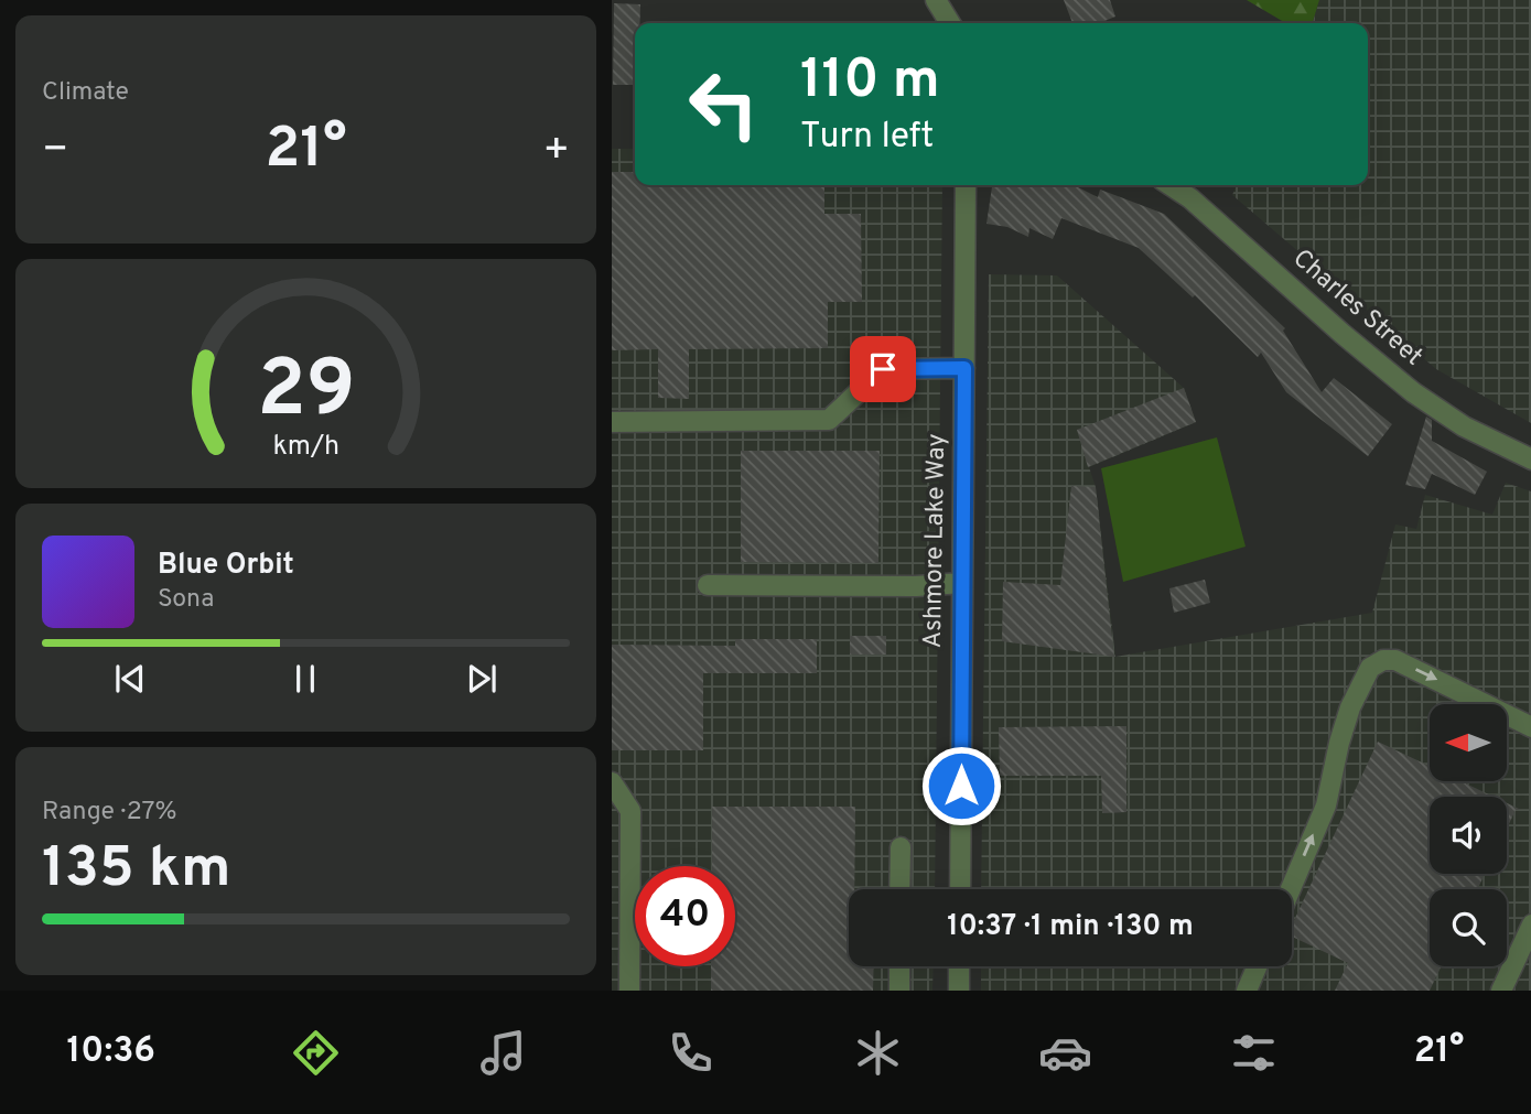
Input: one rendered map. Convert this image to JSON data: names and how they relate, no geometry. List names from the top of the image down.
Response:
{
  "streets": {
    "street": ["Charles Street", "Ashmore Lake Way"]
  },
  "north": "left",
  "page": {
    "tile": [
      "Climate",
      ["Range · 27%", "135 km"]
    ],
    "turn": ["110 m", "Turn left"],
    "heat": ["−", "21°", "+"],
    "song": ["Blue Orbit", "Sona"],
    "limit": "40",
    "trip": "10:37 · 1 min · 130 m",
    "tabs": ["10:36", "21°"],
    "gauge": ["29", "km/h"]
  }
}
